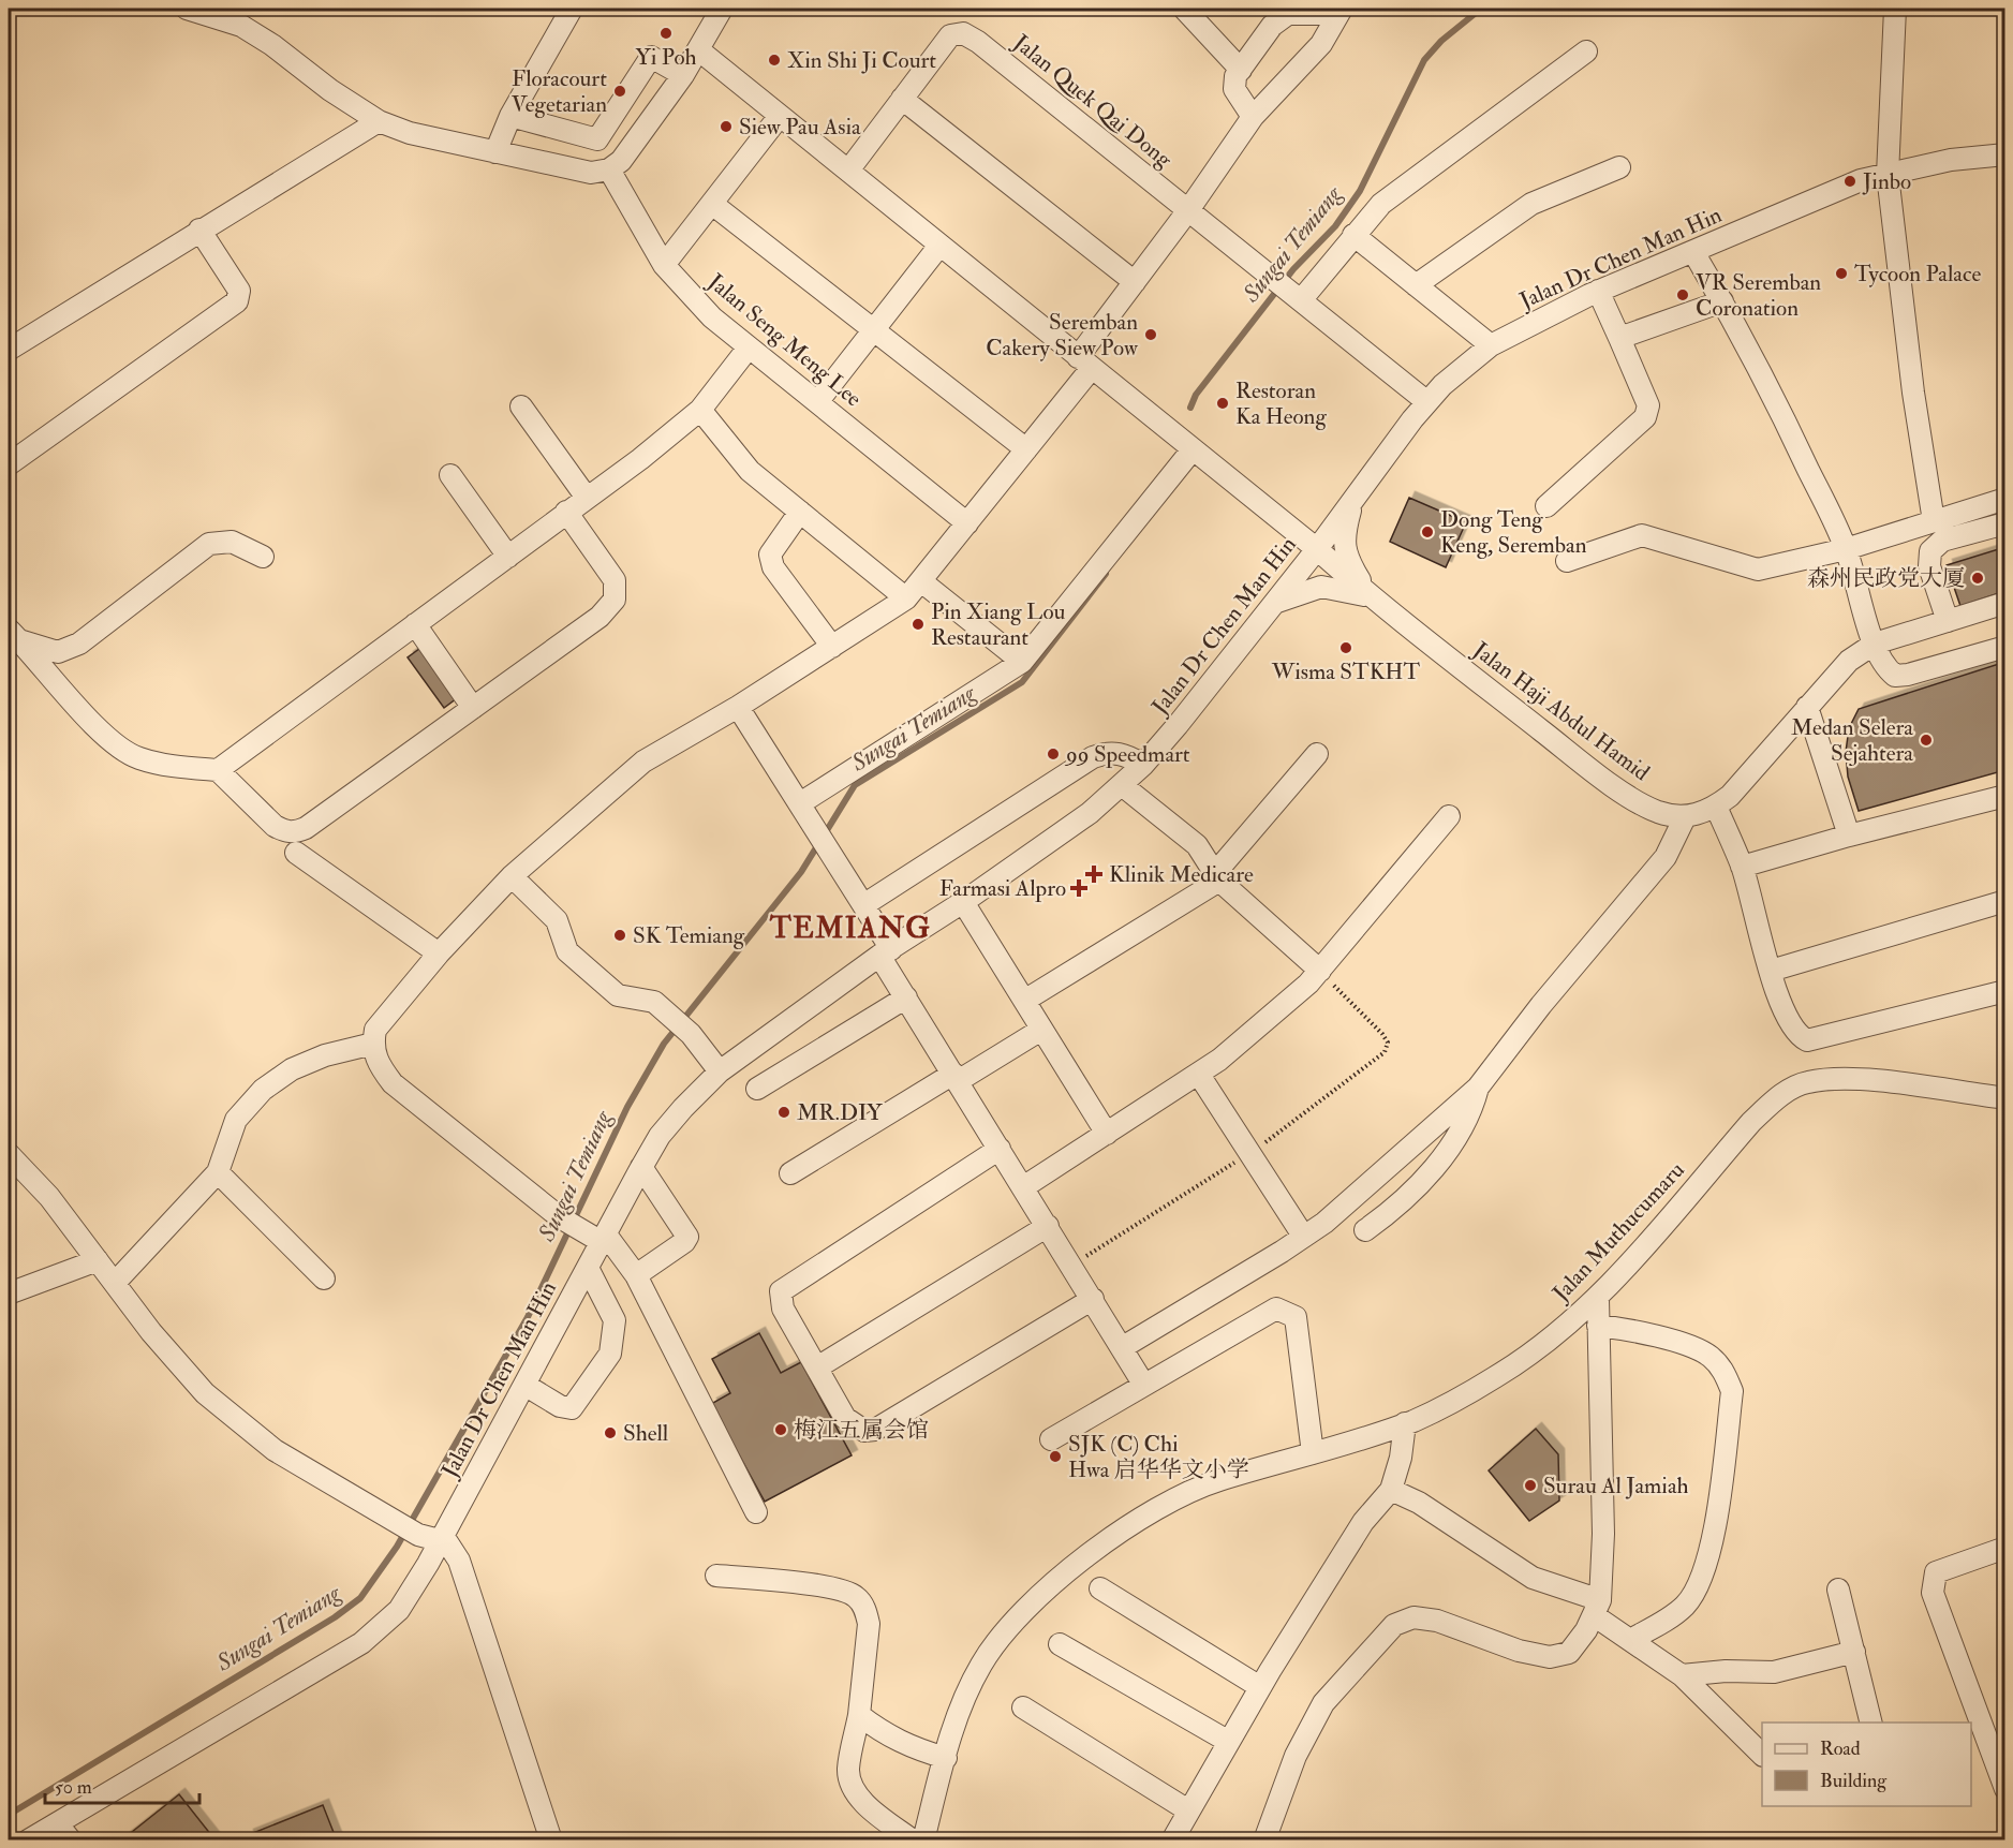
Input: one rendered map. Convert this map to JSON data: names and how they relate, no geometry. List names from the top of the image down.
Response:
{
  "streets": {
    "street": [
      "Jalan Quek Qai Dong",
      "Jalan Dr Chen Man Hin",
      "Jalan Seng Meng Lee",
      "Jalan Haji Abdul Hamid",
      "Jalan Muthucumaru"
    ]
  },
  "crossings": [
    ["Jalan Quek Qai Dong", "Jalan Dr Chen Man Hin"],
    ["Jalan Quek Qai Dong", "Jalan Haji Abdul Hamid"],
    ["Jalan Dr Chen Man Hin", "Jalan Haji Abdul Hamid"]
  ],
  "districts": ["TEMIANG"],
  "water": ["Sungai Temiang"],
  "places": {
    "other": [
      "Yi Poh",
      "Xin Shi Ji Court",
      "Floracourt Vegetarian",
      "Siew Pau Asia",
      "Jinbo",
      "Tycoon Palace",
      "VR Seremban Coronation",
      "Seremban Cakery Siew Pow",
      "Restoran Ka Heong",
      "Dong Teng Keng, Seremban",
      "森州民政党大厦",
      "Pin Xiang Lou Restaurant",
      "Wisma STKHT",
      "Medan Selera Sejahtera",
      "99 Speedmart",
      "SK Temiang",
      "MR.DIY",
      "梅江五属会馆",
      "Shell",
      "SJK (C) Chi Hwa 启华华文小学",
      "Surau Al Jamiah"
    ],
    "health": ["Klinik Medicare", "Farmasi Alpro"]
  },
  "legend": ["Road", "Building"],
  "scale_bar": "50 m"
}
